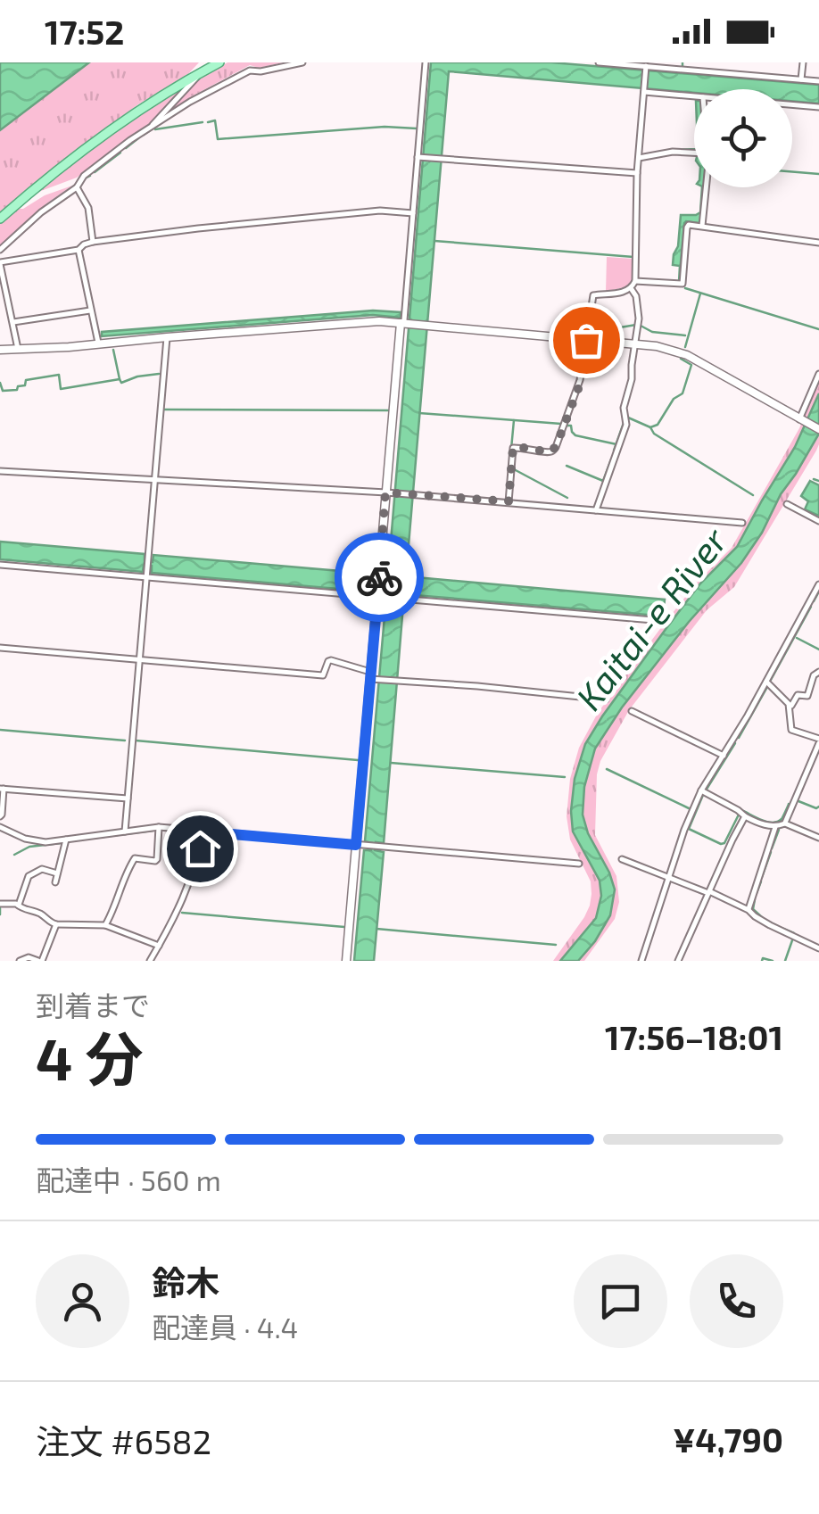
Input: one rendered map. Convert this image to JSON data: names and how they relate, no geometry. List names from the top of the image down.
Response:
{
  "water": ["Kaitai-e River"],
  "page": {
    "status": "17:52",
    "heading": ["4 分", "到着まで", "17:56–18:01"],
    "panel": [
      "鈴木",
      "配達員 · 4.4",
      "注文 #6582",
      "¥4,790"
    ],
    "bar": "配達中 · 560 m"
  }
}
